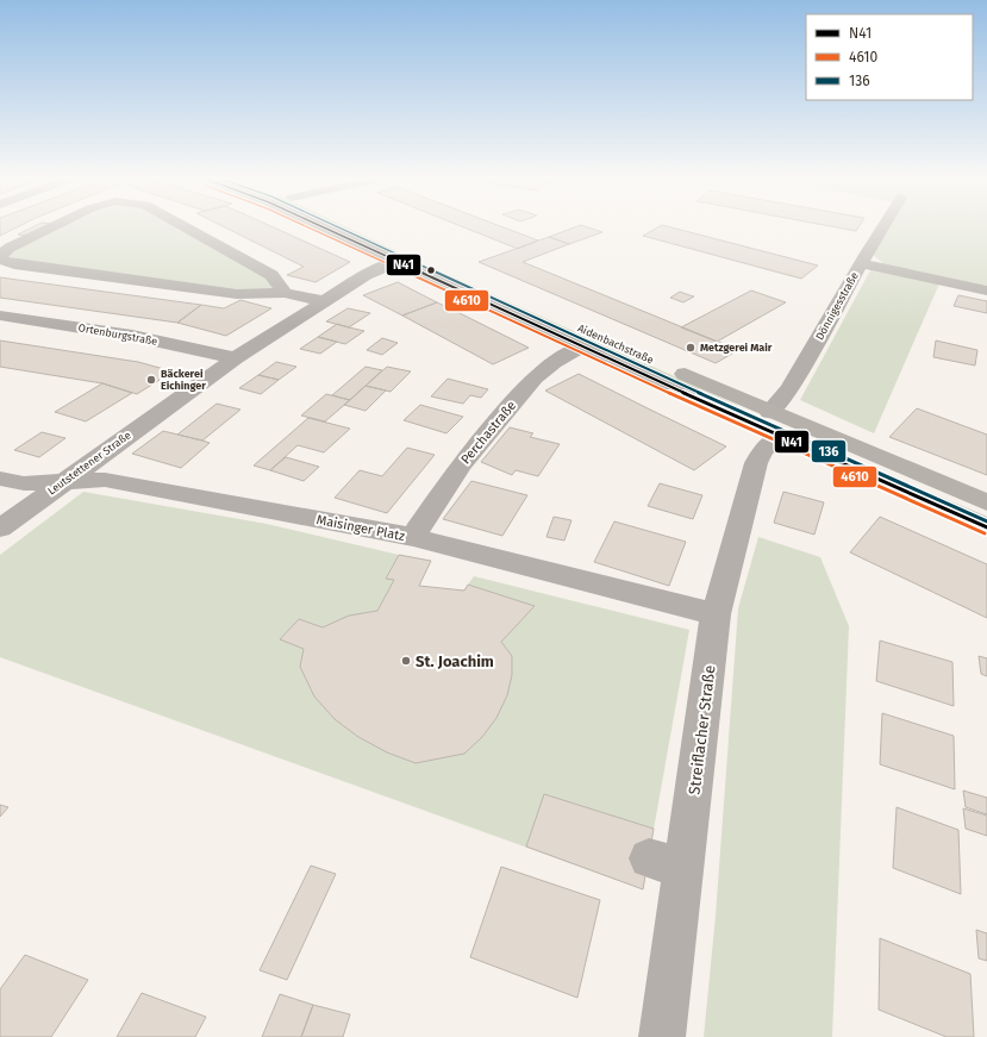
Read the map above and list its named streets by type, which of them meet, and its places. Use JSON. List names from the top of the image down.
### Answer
{
  "streets": {
    "main road": ["Aidenbachstraße"],
    "street": [
      "Dönnigesstraße",
      "Ortenburgstraße",
      "Perchastraße",
      "Leutstettener Straße",
      "Maisinger Platz",
      "Streiflacher Straße"
    ]
  },
  "crossings": [
    ["Dönnigesstraße", "Aidenbachstraße"],
    ["Dönnigesstraße", "Streiflacher Straße"],
    ["Ortenburgstraße", "Leutstettener Straße"],
    ["Aidenbachstraße", "Perchastraße"],
    ["Aidenbachstraße", "Leutstettener Straße"],
    ["Aidenbachstraße", "Streiflacher Straße"],
    ["Perchastraße", "Maisinger Platz"],
    ["Leutstettener Straße", "Maisinger Platz"],
    ["Maisinger Platz", "Streiflacher Straße"]
  ],
  "places": ["Metzgerei Mair", "Bäckerei Eichinger", "St. Joachim"],
  "lines": ["transit line N41", "transit line 4610", "transit line 136"],
  "legend": ["N41", "4610", "136"]
}
